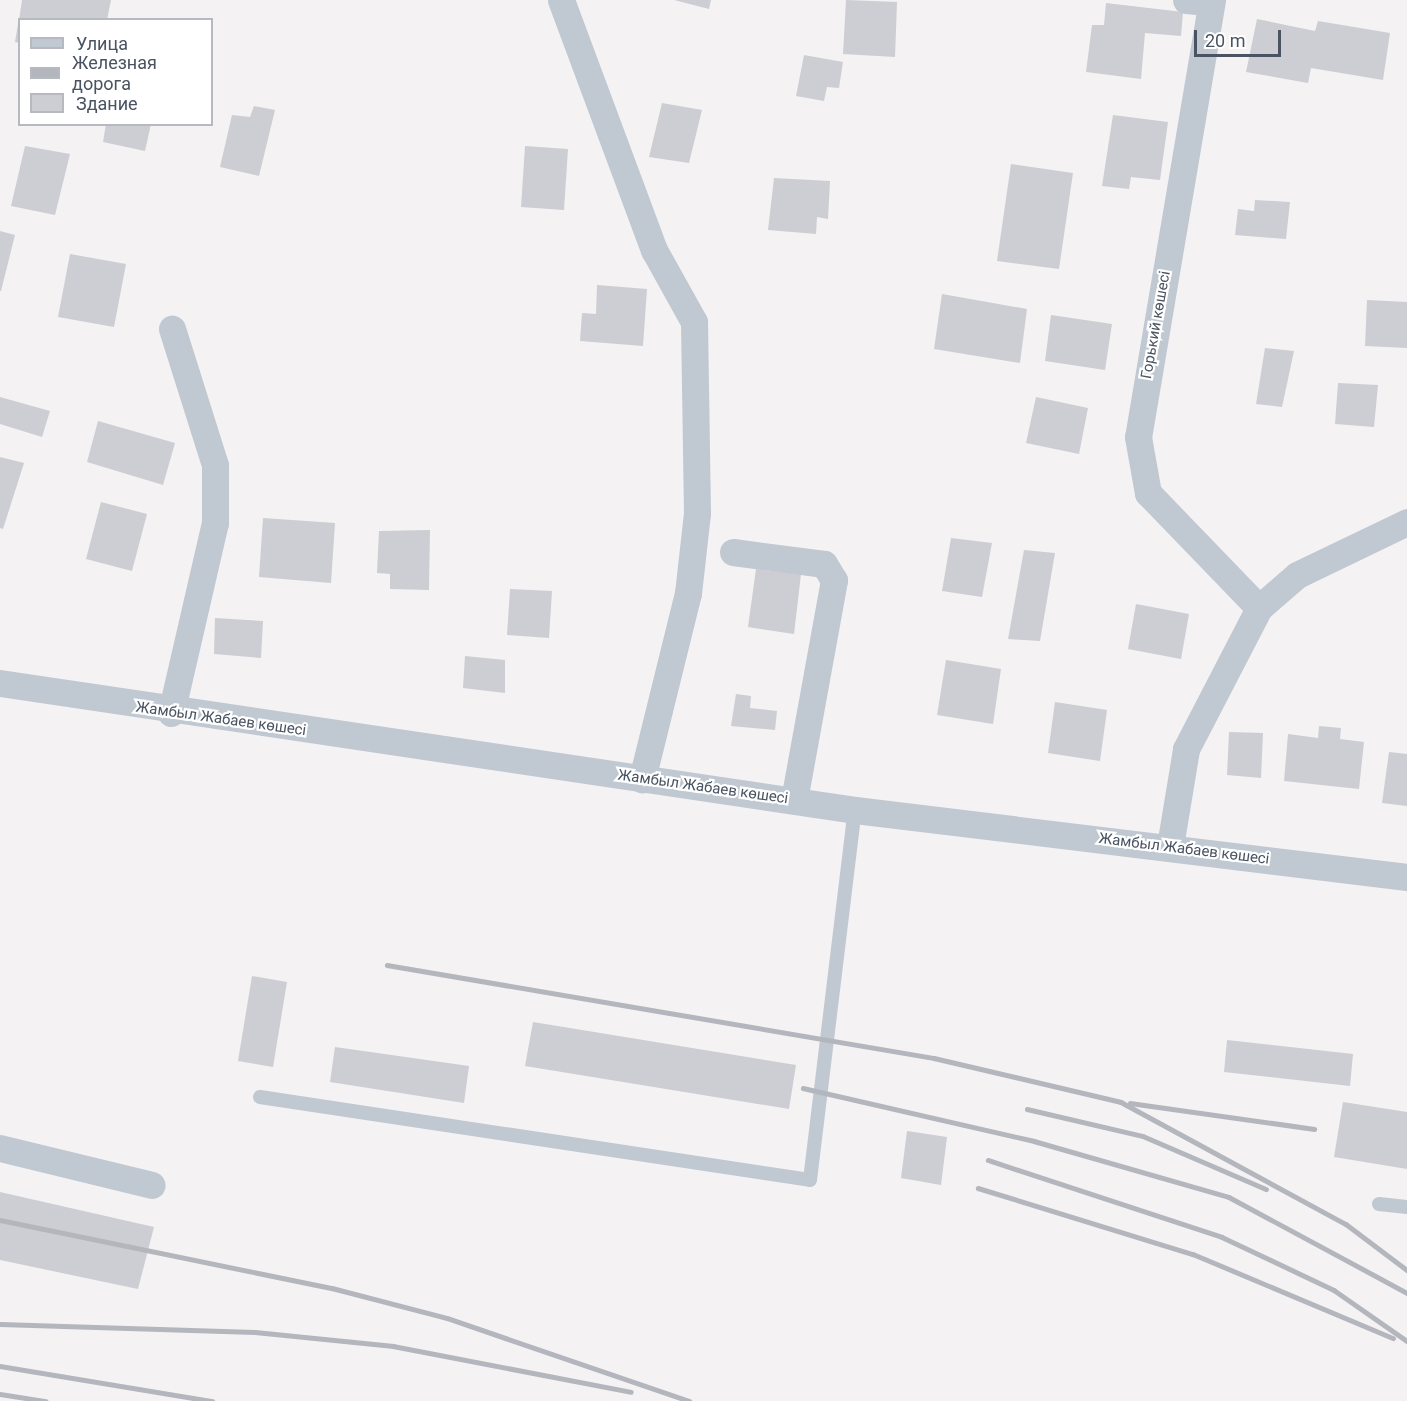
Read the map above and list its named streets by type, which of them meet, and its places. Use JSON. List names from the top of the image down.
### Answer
{
  "streets": {
    "street": ["Горький көшесі", "Жамбыл Жабаев көшесі"]
  },
  "legend": ["Улица", "Железная дорога", "Здание"],
  "scale_bar": "20 m"
}
